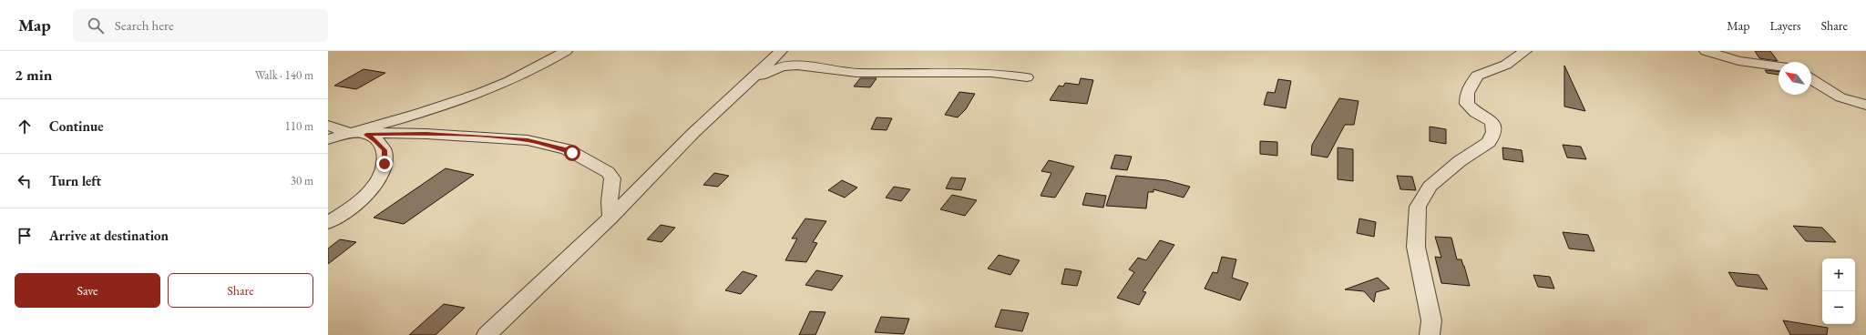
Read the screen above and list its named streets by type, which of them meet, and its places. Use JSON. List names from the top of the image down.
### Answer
{
  "north": "top left",
  "page": {
    "header": "Map",
    "search": "Search here",
    "nav": ["Map", "Layers", "Share"],
    "heading": ["2 min", "Walk · 140 m"],
    "list": [
      ["Continue", "110 m"],
      ["Turn left", "30 m"],
      "Arrive at destination"
    ],
    "map_buttons": ["+", "−"],
    "buttons": ["Save", "Share"]
  }
}
